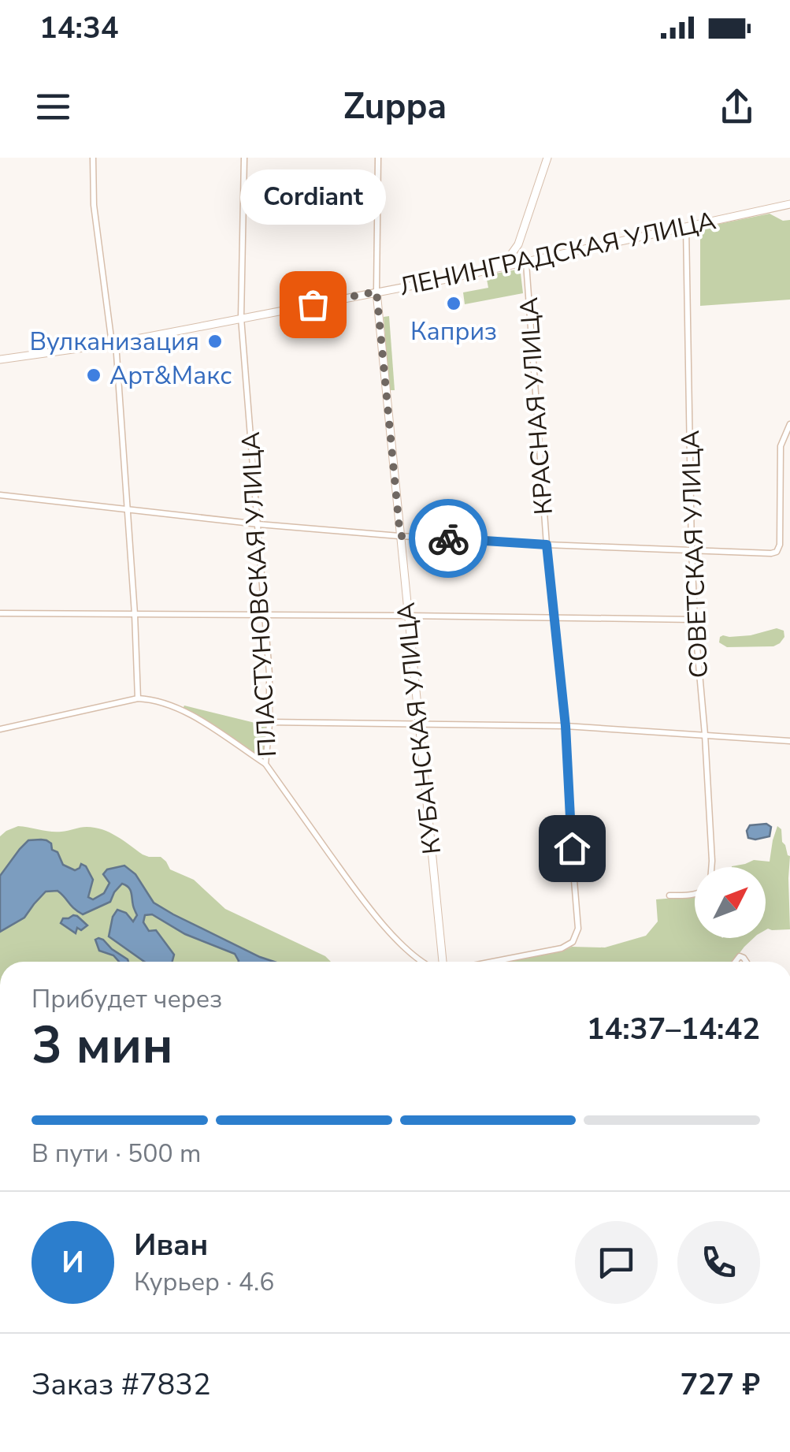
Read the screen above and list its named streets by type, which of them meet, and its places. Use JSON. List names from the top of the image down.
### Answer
{
  "streets": {
    "street": [
      "ЛЕНИНГРАДСКАЯ УЛИЦА",
      "КРАСНАЯ УЛИЦА",
      "СОВЕТСКАЯ УЛИЦА",
      "ПЛАСТУНОВСКАЯ УЛИЦА",
      "КУБАНСКАЯ УЛИЦА"
    ]
  },
  "crossings": [
    ["ЛЕНИНГРАДСКАЯ УЛИЦА", "КРАСНАЯ УЛИЦА"],
    ["ЛЕНИНГРАДСКАЯ УЛИЦА", "СОВЕТСКАЯ УЛИЦА"],
    ["ЛЕНИНГРАДСКАЯ УЛИЦА", "ПЛАСТУНОВСКАЯ УЛИЦА"],
    ["ЛЕНИНГРАДСКАЯ УЛИЦА", "КУБАНСКАЯ УЛИЦА"]
  ],
  "places": [
    "Каприз",
    "Cordiant",
    "Вулканизация",
    "Арт&Макс"
  ],
  "north": "top right",
  "page": {
    "status": "14:34",
    "header": "Zuppa",
    "bubble": "Cordiant",
    "heading": ["3 мин", "Прибудет через", "14:37–14:42"],
    "panel": [
      "Иван",
      "Курьер · 4.6",
      "Заказ #7832",
      "727 ₽"
    ],
    "bar": "В пути · 500 m",
    "round": "И"
  }
}
